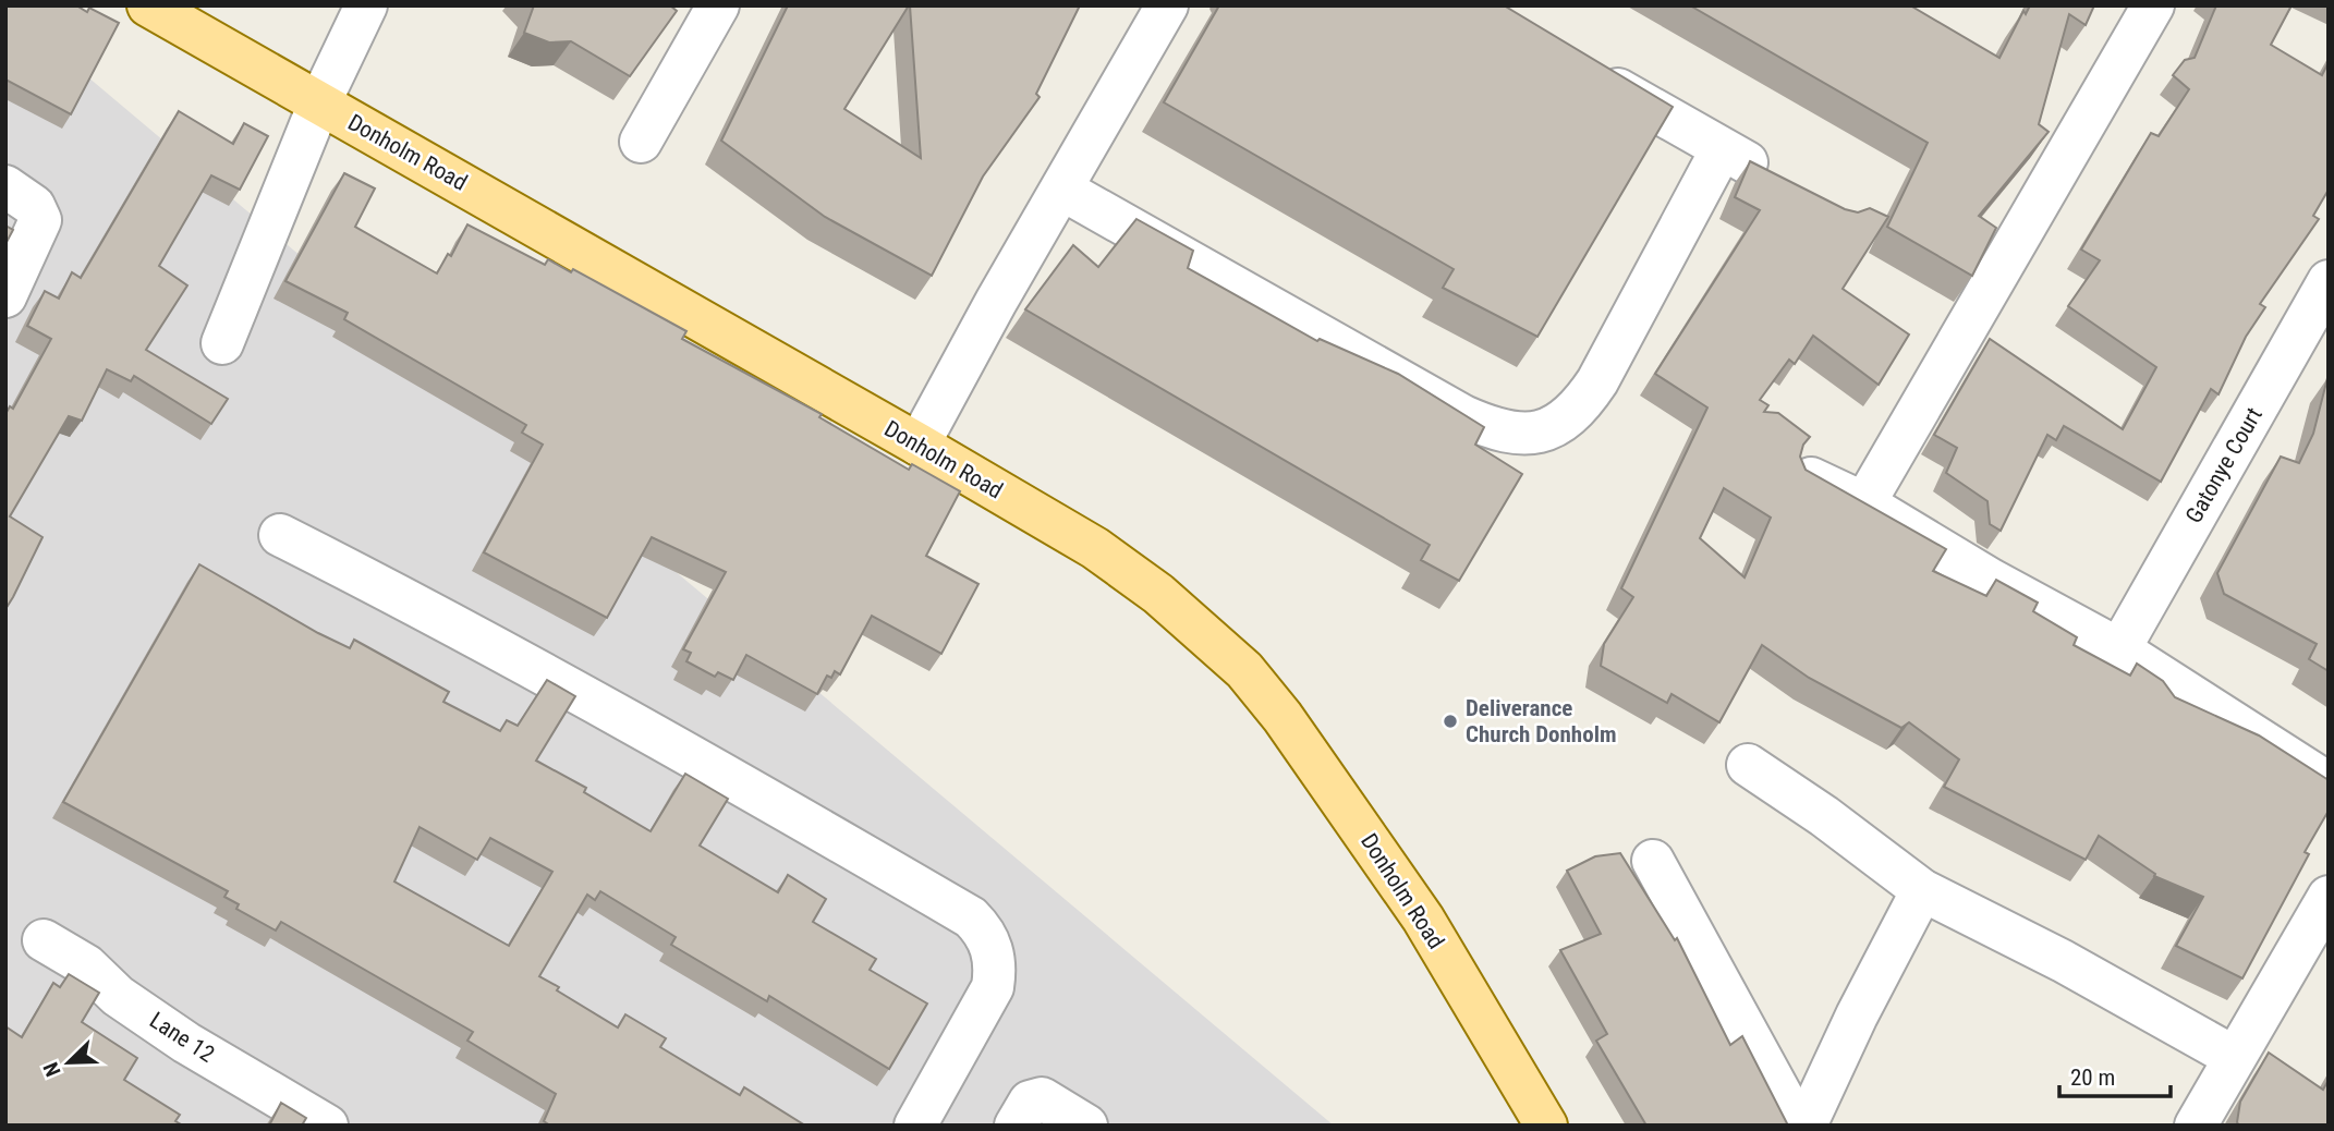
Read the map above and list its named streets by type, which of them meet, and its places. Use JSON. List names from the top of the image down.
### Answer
{
  "streets": {
    "main road": ["Donholm Road"],
    "street": ["Gatonye Court", "Lane 12"]
  },
  "places": ["Deliverance Church Donholm"],
  "scale_bar": "20 m",
  "north": "bottom left"
}
